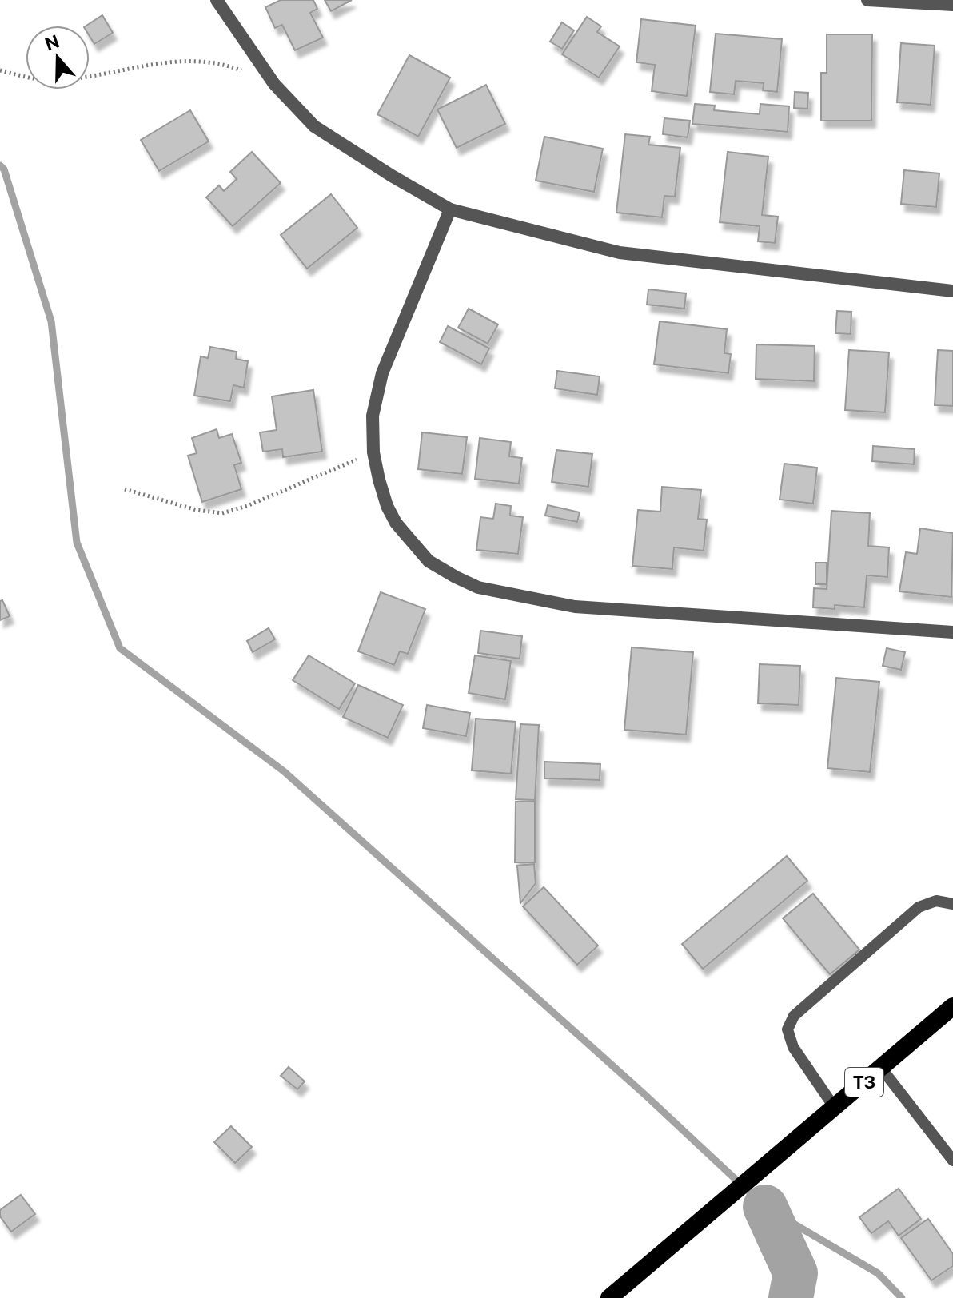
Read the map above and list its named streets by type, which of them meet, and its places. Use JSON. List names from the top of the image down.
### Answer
{
  "streets": {
    "highway": ["T3"]
  },
  "north": "top"
}
